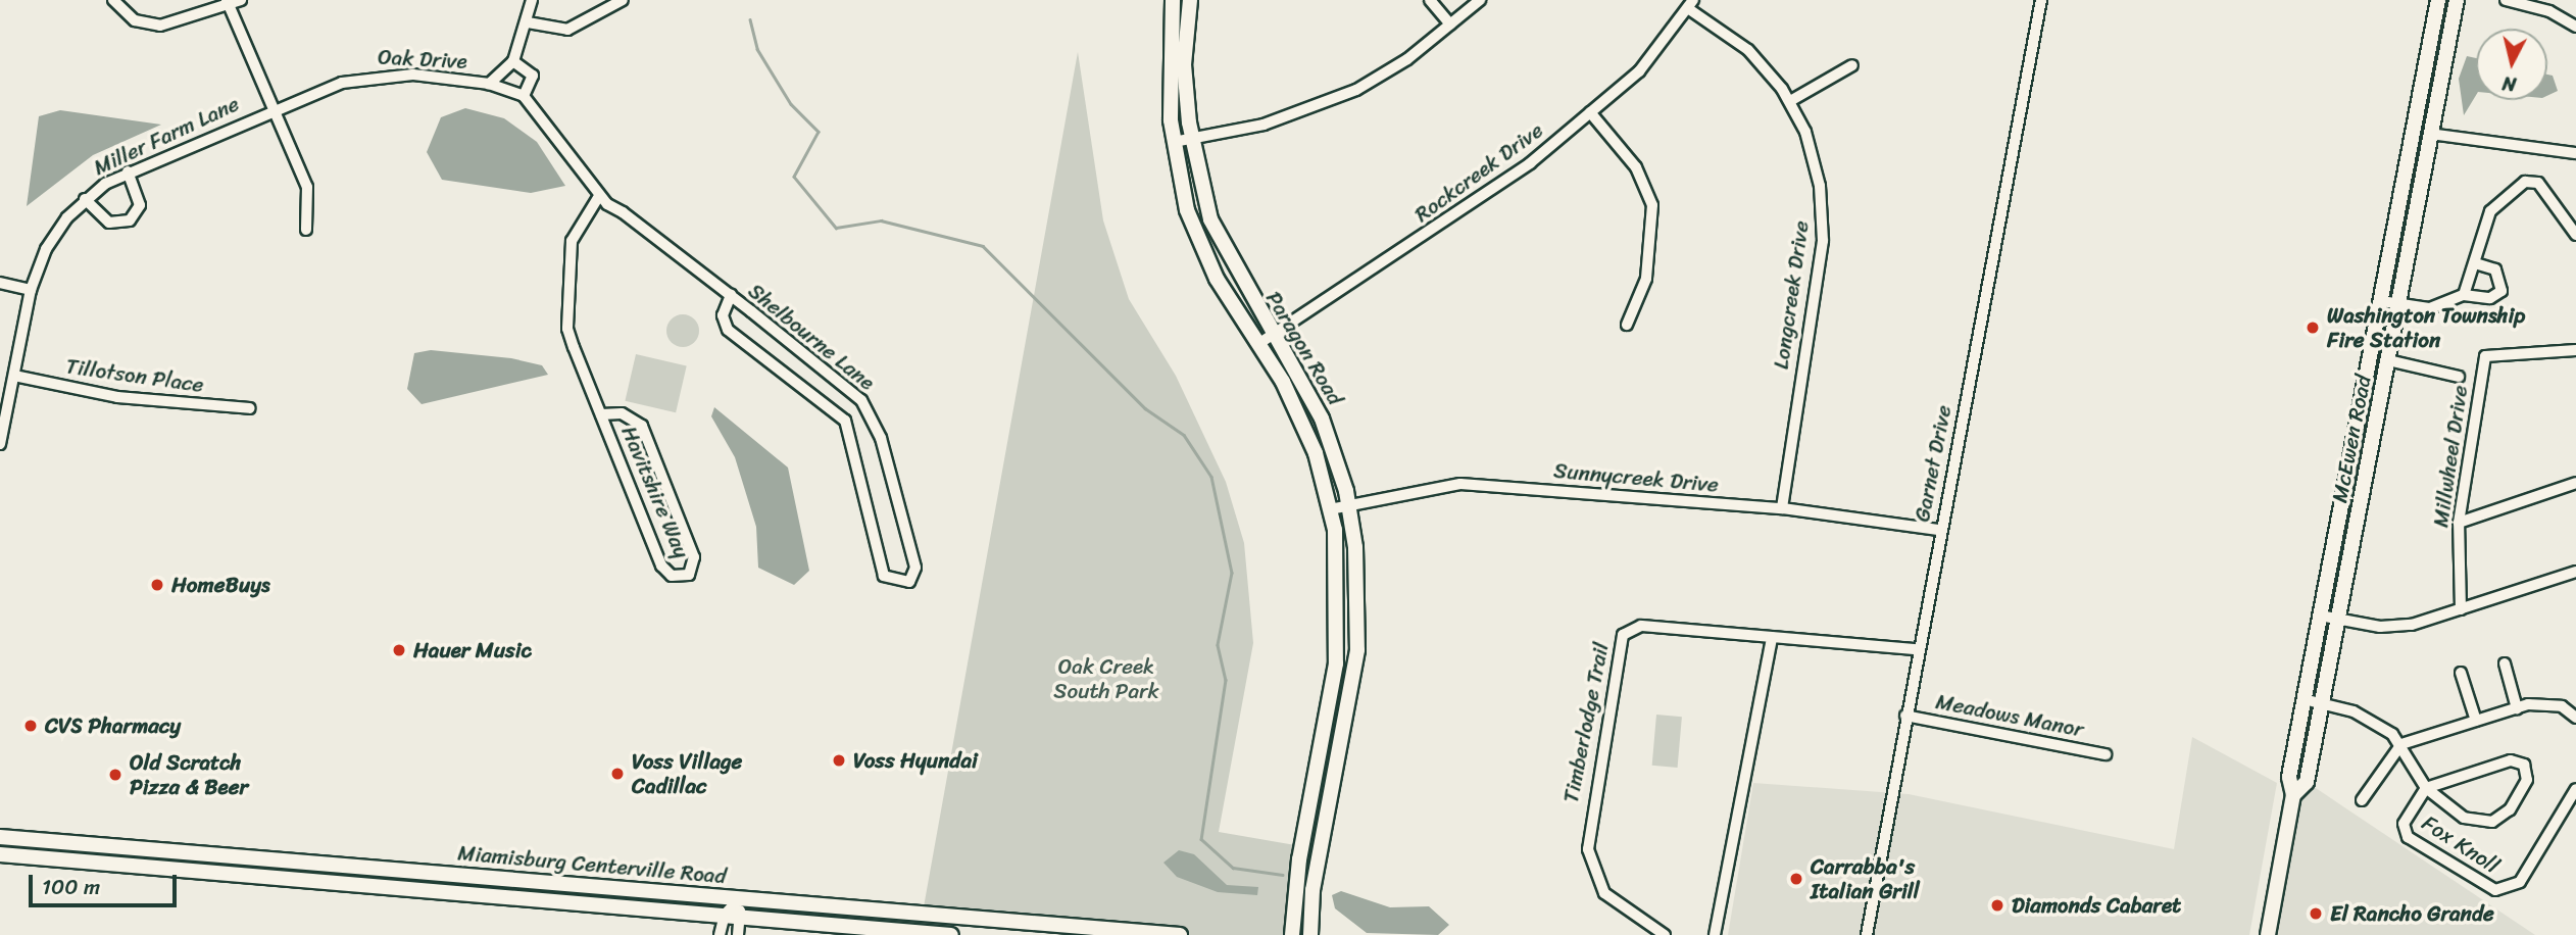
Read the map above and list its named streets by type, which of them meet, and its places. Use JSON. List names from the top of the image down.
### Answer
{
  "streets": {
    "street": [
      "Oak Drive",
      "Miller Farm Lane",
      "Rockcreek Drive",
      "Longcreek Drive",
      "Shelbourne Lane",
      "Paragon Road",
      "Tillotson Place",
      "McEwen Road",
      "Millwheel Drive",
      "Garnet Drive",
      "Sunnycreek Drive",
      "Havitshire Way",
      "Meadows Manor",
      "Timberlodge Trail",
      "Fox Knoll",
      "Miamisburg Centerville Road"
    ]
  },
  "crossings": [
    ["Oak Drive", "Miller Farm Lane"],
    ["Oak Drive", "Shelbourne Lane"],
    ["Miller Farm Lane", "Tillotson Place"],
    ["Rockcreek Drive", "Longcreek Drive"],
    ["Rockcreek Drive", "Paragon Road"],
    ["Longcreek Drive", "Sunnycreek Drive"],
    ["Shelbourne Lane", "Havitshire Way"],
    ["Paragon Road", "Sunnycreek Drive"],
    ["Garnet Drive", "Sunnycreek Drive"],
    ["Garnet Drive", "Meadows Manor"],
    ["Garnet Drive", "Timberlodge Trail"]
  ],
  "parks": ["Oak Creek South Park"],
  "places": [
    "Washington Township Fire Station",
    "HomeBuys",
    "Hauer Music",
    "CVS Pharmacy",
    "Voss Hyundai",
    "Voss Village Cadillac",
    "Old Scratch Pizza & Beer",
    "Carrabba's Italian Grill",
    "Diamonds Cabaret",
    "El Rancho Grande"
  ],
  "scale_bar": "100 m",
  "north": "bottom"
}
